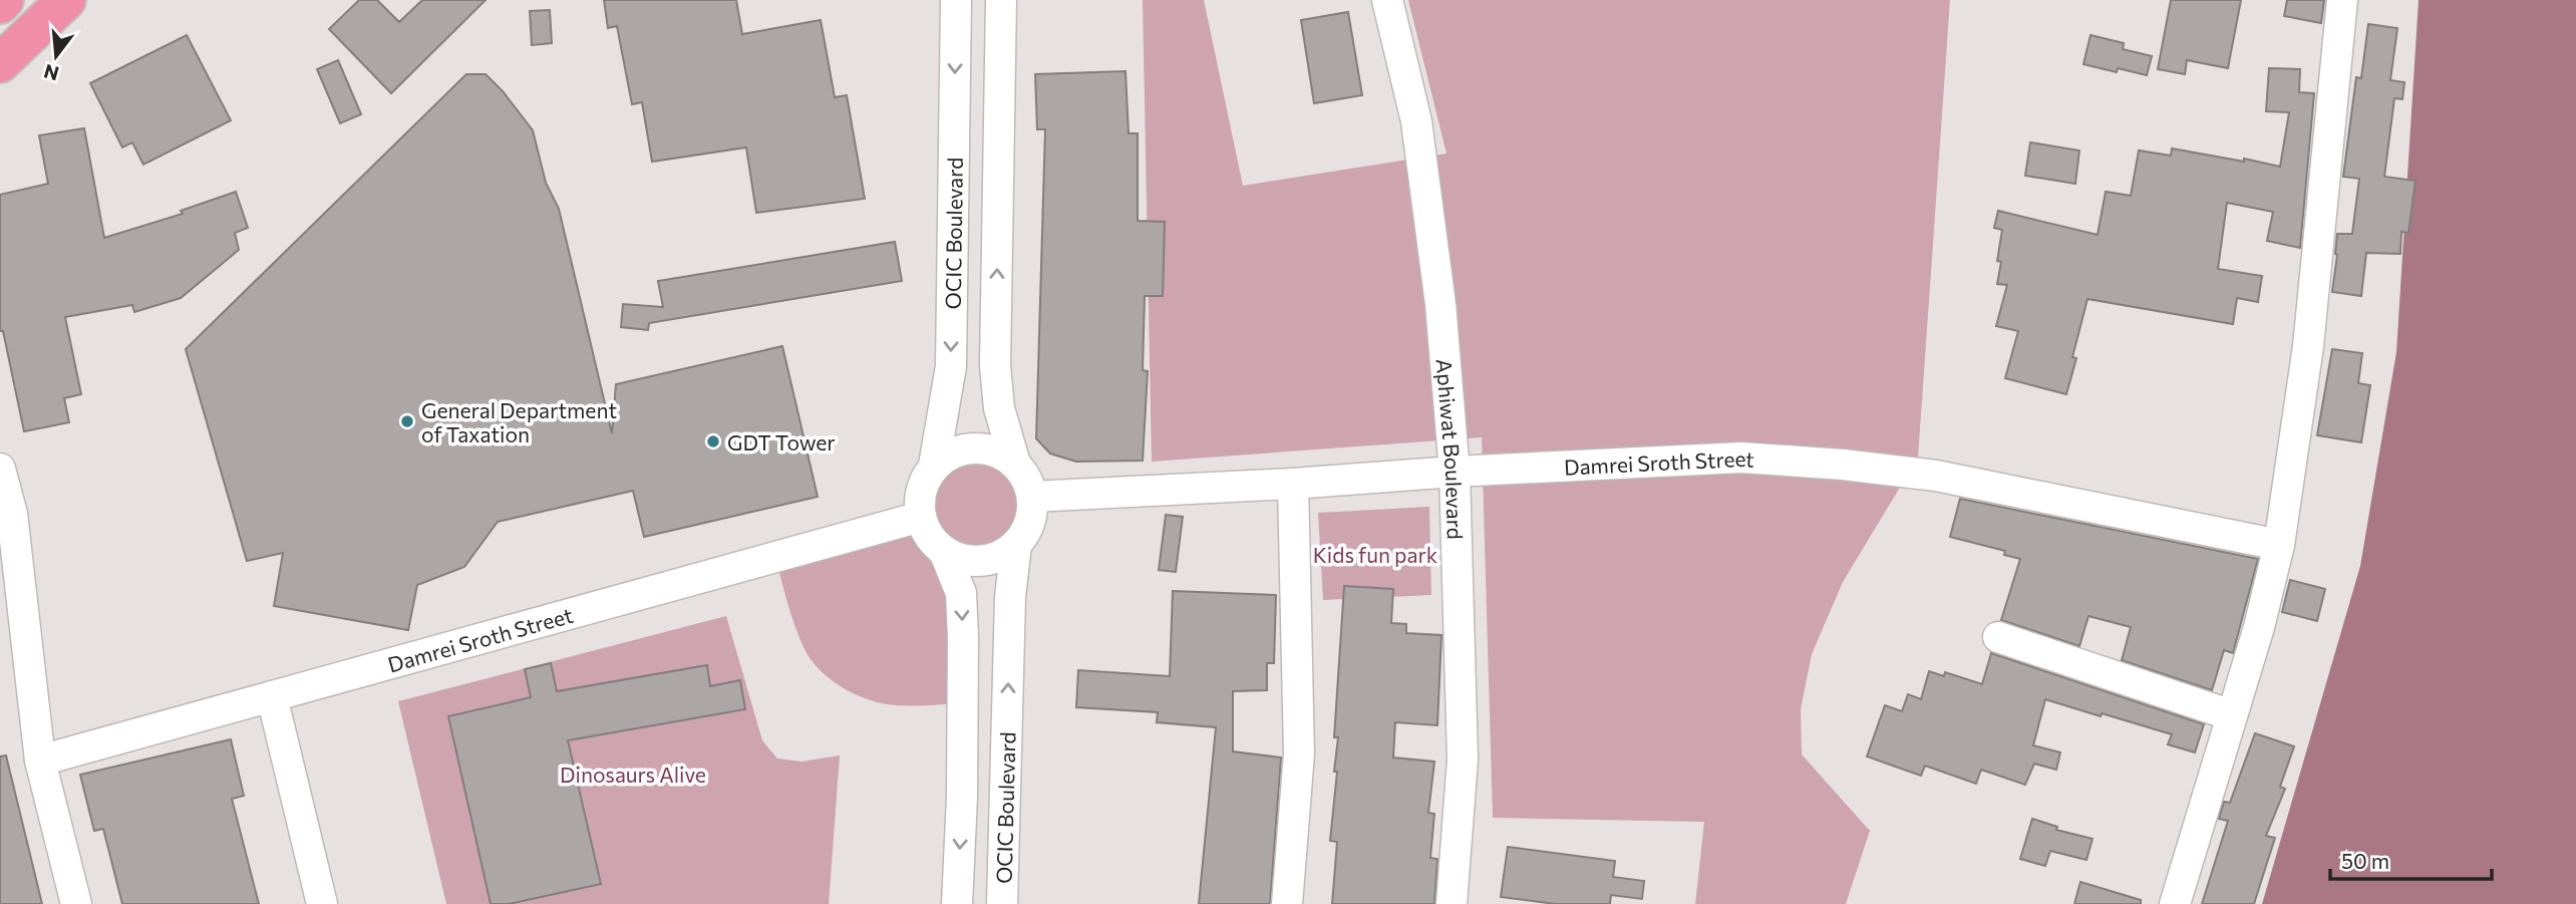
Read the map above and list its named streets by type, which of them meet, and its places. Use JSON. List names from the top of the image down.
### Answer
{
  "streets": {
    "street": ["OCIC Boulevard", "Aphiwat Boulevard", "Damrei Sroth Street"]
  },
  "crossings": [
    ["OCIC Boulevard", "Damrei Sroth Street"],
    ["Aphiwat Boulevard", "Damrei Sroth Street"]
  ],
  "parks": ["Kids fun park", "Dinosaurs Alive"],
  "places": ["General Department of Taxation", "GDT Tower"],
  "scale_bar": "50 m",
  "north": "bottom"
}
